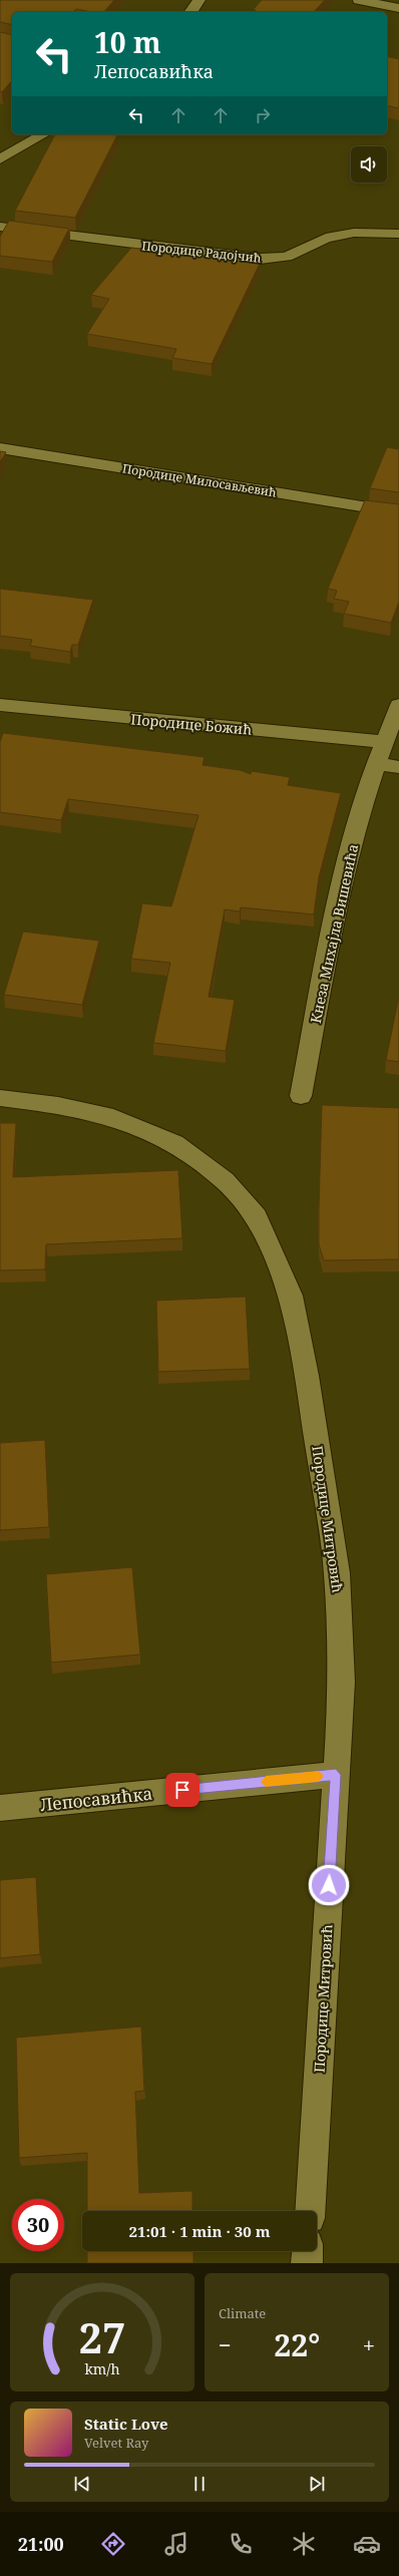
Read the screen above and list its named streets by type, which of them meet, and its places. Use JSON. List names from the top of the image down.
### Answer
{
  "streets": {
    "street": [
      "Породице Радојчић",
      "Породице Милосављевић",
      "Породице Божић",
      "Кнеза Михајла Вишевића",
      "Породице Митровић",
      "Лепосавићка"
    ]
  },
  "crossings": [
    ["Породице Божић", "Кнеза Михајла Вишевића"],
    ["Породице Митровић", "Лепосавићка"]
  ],
  "page": {
    "turn": ["10 m", "Лепосавићка"],
    "limit": "30",
    "trip": "21:01 · 1 min · 30 m",
    "tile": "Climate",
    "heat": ["−", "22°", "+"],
    "song": ["Static Love", "Velvet Ray"],
    "tabs": "21:00",
    "gauge": ["27", "km/h"]
  }
}
